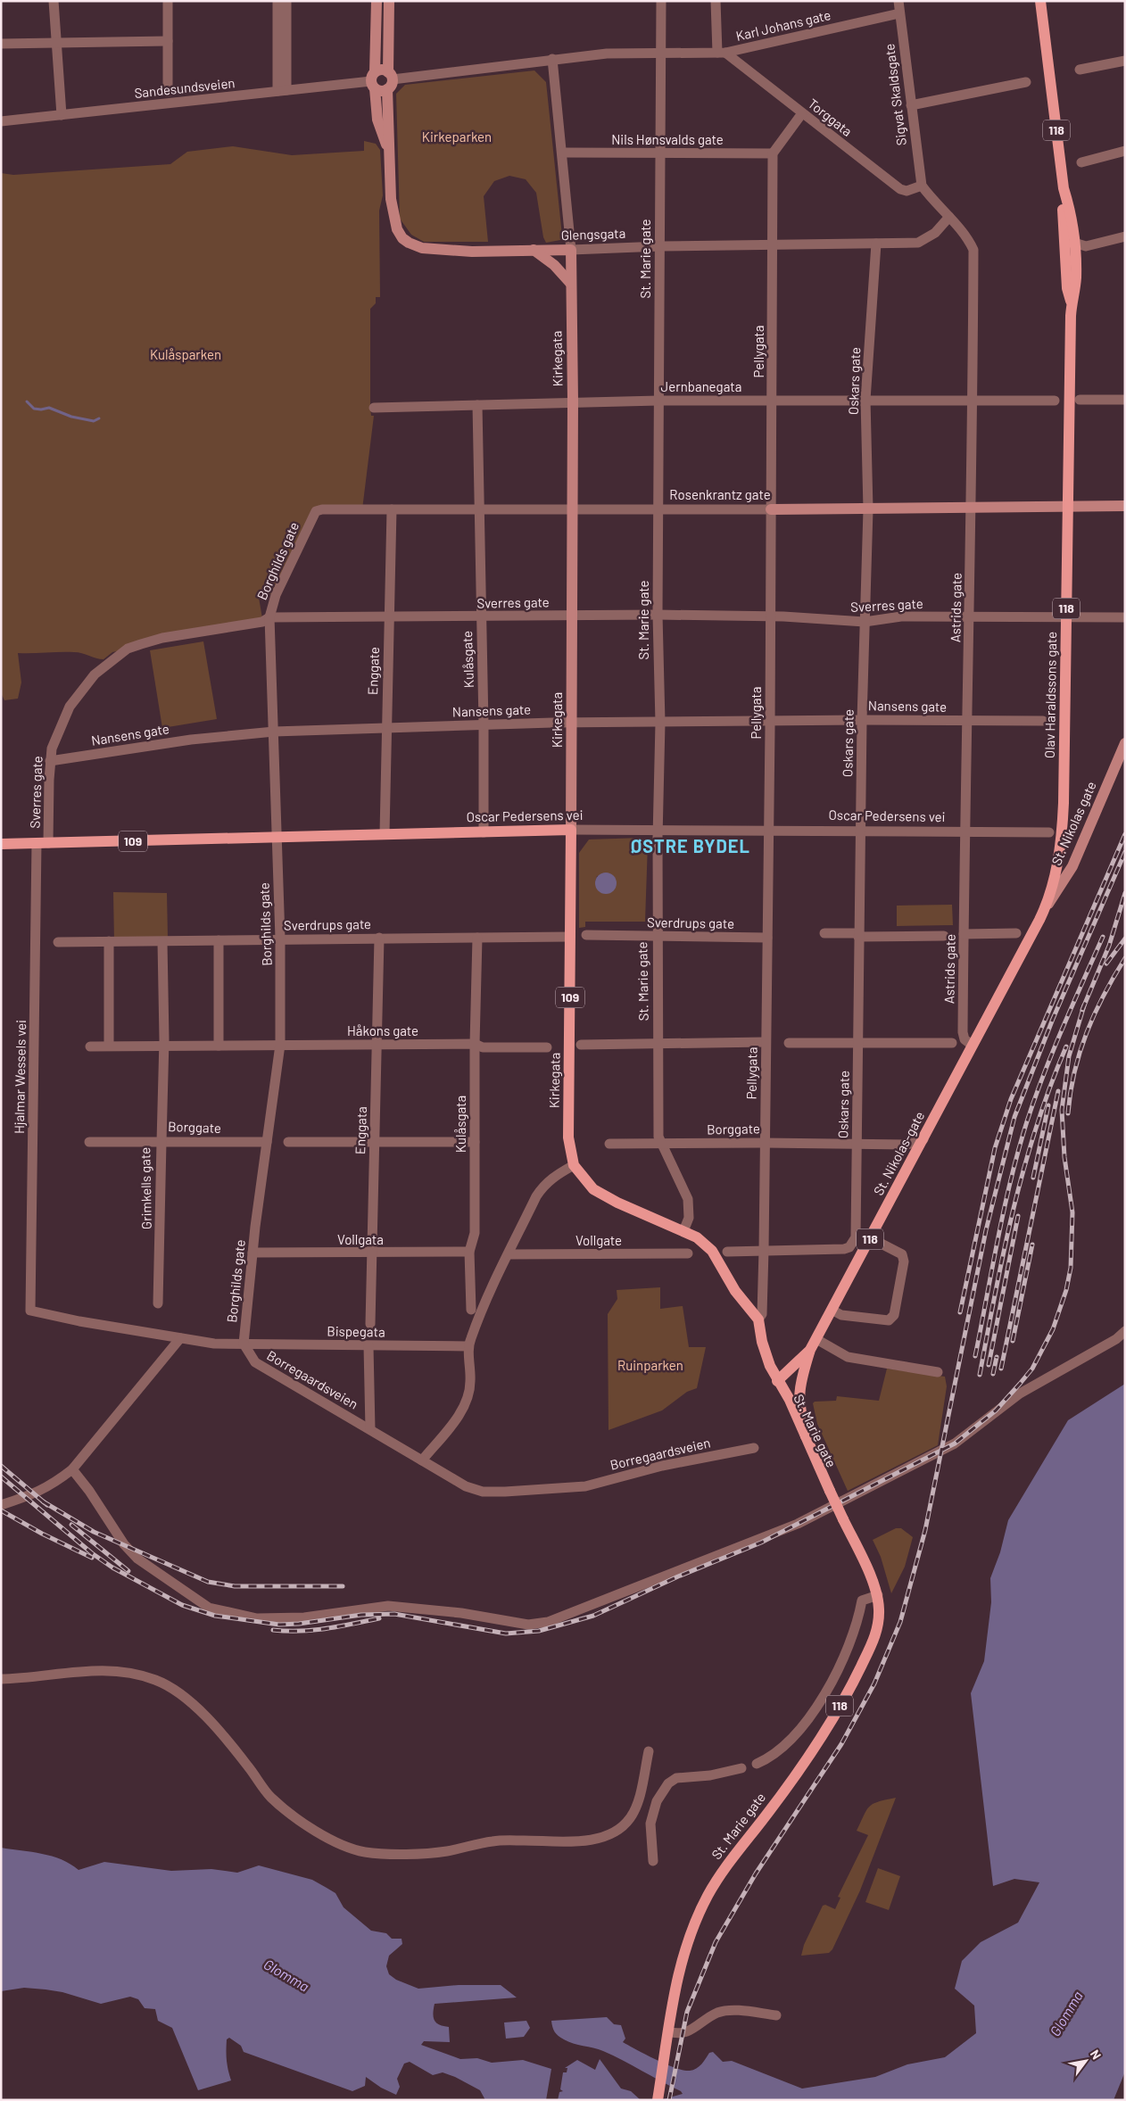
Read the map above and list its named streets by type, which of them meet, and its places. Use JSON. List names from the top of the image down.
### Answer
{
  "streets": {
    "main road": [
      "118",
      "St. Marie gate",
      "Kirkegata",
      "Olav Haraldssons gate",
      "Oscar Pedersens vei",
      "109",
      "St. Nikolas-gate"
    ],
    "street": [
      "Karl Johans gate",
      "Sandesundsveien",
      "Sigvat Skaldsgate",
      "Torggata",
      "Nils Hønsvalds gate",
      "Glengsgata",
      "Pellygata",
      "Oskars gate",
      "Jernbanegata",
      "Rosenkrantz gate",
      "Borghilds gate",
      "Sverres gate",
      "Astrids gate",
      "Kulåsgate",
      "Enggate",
      "Nansens gate",
      "St. Nikolas gate",
      "Sverdrups gate",
      "Håkons gate",
      "Hjalmar Wessels vei",
      "Kulåsgata",
      "Borggate",
      "Enggata",
      "Grimkells gate",
      "Vollgata",
      "Vollgate",
      "Bispegata",
      "Borregaardsveien"
    ]
  },
  "crossings": [
    ["Karl Johans gate", "Sigvat Skaldsgate"],
    ["Karl Johans gate", "Torggata"],
    ["Karl Johans gate", "Glengsgata"],
    ["Karl Johans gate", "St. Marie gate"],
    ["Karl Johans gate", "Kirkegata"],
    ["Sandesundsveien", "Glengsgata"],
    ["Sigvat Skaldsgate", "Torggata"],
    ["Sigvat Skaldsgate", "Astrids gate"],
    ["Torggata", "Astrids gate"],
    ["Nils Hønsvalds gate", "St. Marie gate"],
    ["Nils Hønsvalds gate", "Pellygata"],
    ["Nils Hønsvalds gate", "Kirkegata"],
    ["Glengsgata", "St. Marie gate"],
    ["Glengsgata", "Pellygata"],
    ["Glengsgata", "Kirkegata"],
    ["Glengsgata", "Oskars gate"],
    ["Glengsgata", "Astrids gate"],
    ["St. Marie gate", "Pellygata"],
    ["St. Marie gate", "Kirkegata"],
    ["St. Marie gate", "Jernbanegata"],
    ["St. Marie gate", "Rosenkrantz gate"],
    ["St. Marie gate", "Sverres gate"],
    ["St. Marie gate", "Nansens gate"],
    ["St. Marie gate", "Oscar Pedersens vei"],
    ["St. Marie gate", "Sverdrups gate"],
    ["St. Marie gate", "Borggate"],
    ["St. Marie gate", "St. Nikolas-gate"],
    ["Pellygata", "Oskars gate"],
    ["Pellygata", "Jernbanegata"],
    ["Pellygata", "Rosenkrantz gate"],
    ["Pellygata", "Sverres gate"],
    ["Pellygata", "Nansens gate"],
    ["Pellygata", "Oscar Pedersens vei"],
    ["Pellygata", "Sverdrups gate"],
    ["Pellygata", "Borggate"],
    ["Kirkegata", "Jernbanegata"],
    ["Kirkegata", "Rosenkrantz gate"],
    ["Kirkegata", "Sverres gate"],
    ["Kirkegata", "Nansens gate"],
    ["Kirkegata", "Oscar Pedersens vei"],
    ["Kirkegata", "Sverdrups gate"],
    ["Oskars gate", "Jernbanegata"],
    ["Oskars gate", "Rosenkrantz gate"],
    ["Oskars gate", "Sverres gate"],
    ["Oskars gate", "Nansens gate"],
    ["Oskars gate", "Oscar Pedersens vei"],
    ["Oskars gate", "Borggate"],
    ["Jernbanegata", "Astrids gate"],
    ["Jernbanegata", "Kulåsgate"],
    ["Rosenkrantz gate", "Borghilds gate"],
    ["Rosenkrantz gate", "Astrids gate"],
    ["Rosenkrantz gate", "Kulåsgate"],
    ["Rosenkrantz gate", "Enggate"],
    ["Rosenkrantz gate", "Olav Haraldssons gate"],
    ["Borghilds gate", "Sverres gate"],
    ["Borghilds gate", "Nansens gate"],
    ["Borghilds gate", "Oscar Pedersens vei"],
    ["Borghilds gate", "Sverdrups gate"],
    ["Borghilds gate", "Håkons gate"],
    ["Borghilds gate", "Borggate"],
    ["Borghilds gate", "Vollgata"],
    ["Borghilds gate", "Bispegata"],
    ["Borghilds gate", "Borregaardsveien"],
    ["Sverres gate", "Astrids gate"],
    ["Sverres gate", "Kulåsgate"],
    ["Sverres gate", "Enggate"],
    ["Sverres gate", "Olav Haraldssons gate"],
    ["Sverres gate", "Nansens gate"],
    ["Sverres gate", "Oscar Pedersens vei"],
    ["Sverres gate", "Hjalmar Wessels vei"],
    ["Astrids gate", "Nansens gate"],
    ["Astrids gate", "Oscar Pedersens vei"],
    ["Astrids gate", "St. Nikolas-gate"],
    ["Kulåsgate", "Nansens gate"],
    ["Kulåsgate", "Oscar Pedersens vei"],
    ["Enggate", "Nansens gate"],
    ["Enggate", "Oscar Pedersens vei"],
    ["Olav Haraldssons gate", "St. Nikolas gate"],
    ["Olav Haraldssons gate", "St. Nikolas-gate"],
    ["Oscar Pedersens vei", "Hjalmar Wessels vei"],
    ["Sverdrups gate", "Kulåsgata"],
    ["Sverdrups gate", "Enggata"],
    ["Håkons gate", "Kulåsgata"],
    ["Håkons gate", "Borggate"],
    ["Håkons gate", "Enggata"],
    ["Kulåsgata", "Vollgata"],
    ["Borggate", "St. Nikolas-gate"],
    ["Borggate", "Grimkells gate"],
    ["Enggata", "Vollgata"],
    ["Bispegata", "Borregaardsveien"]
  ],
  "districts": ["ØSTRE BYDEL"],
  "water": ["Glomma"],
  "parks": ["Kirkeparken", "Kulåsparken", "Ruinparken"],
  "north": "top right"
}
